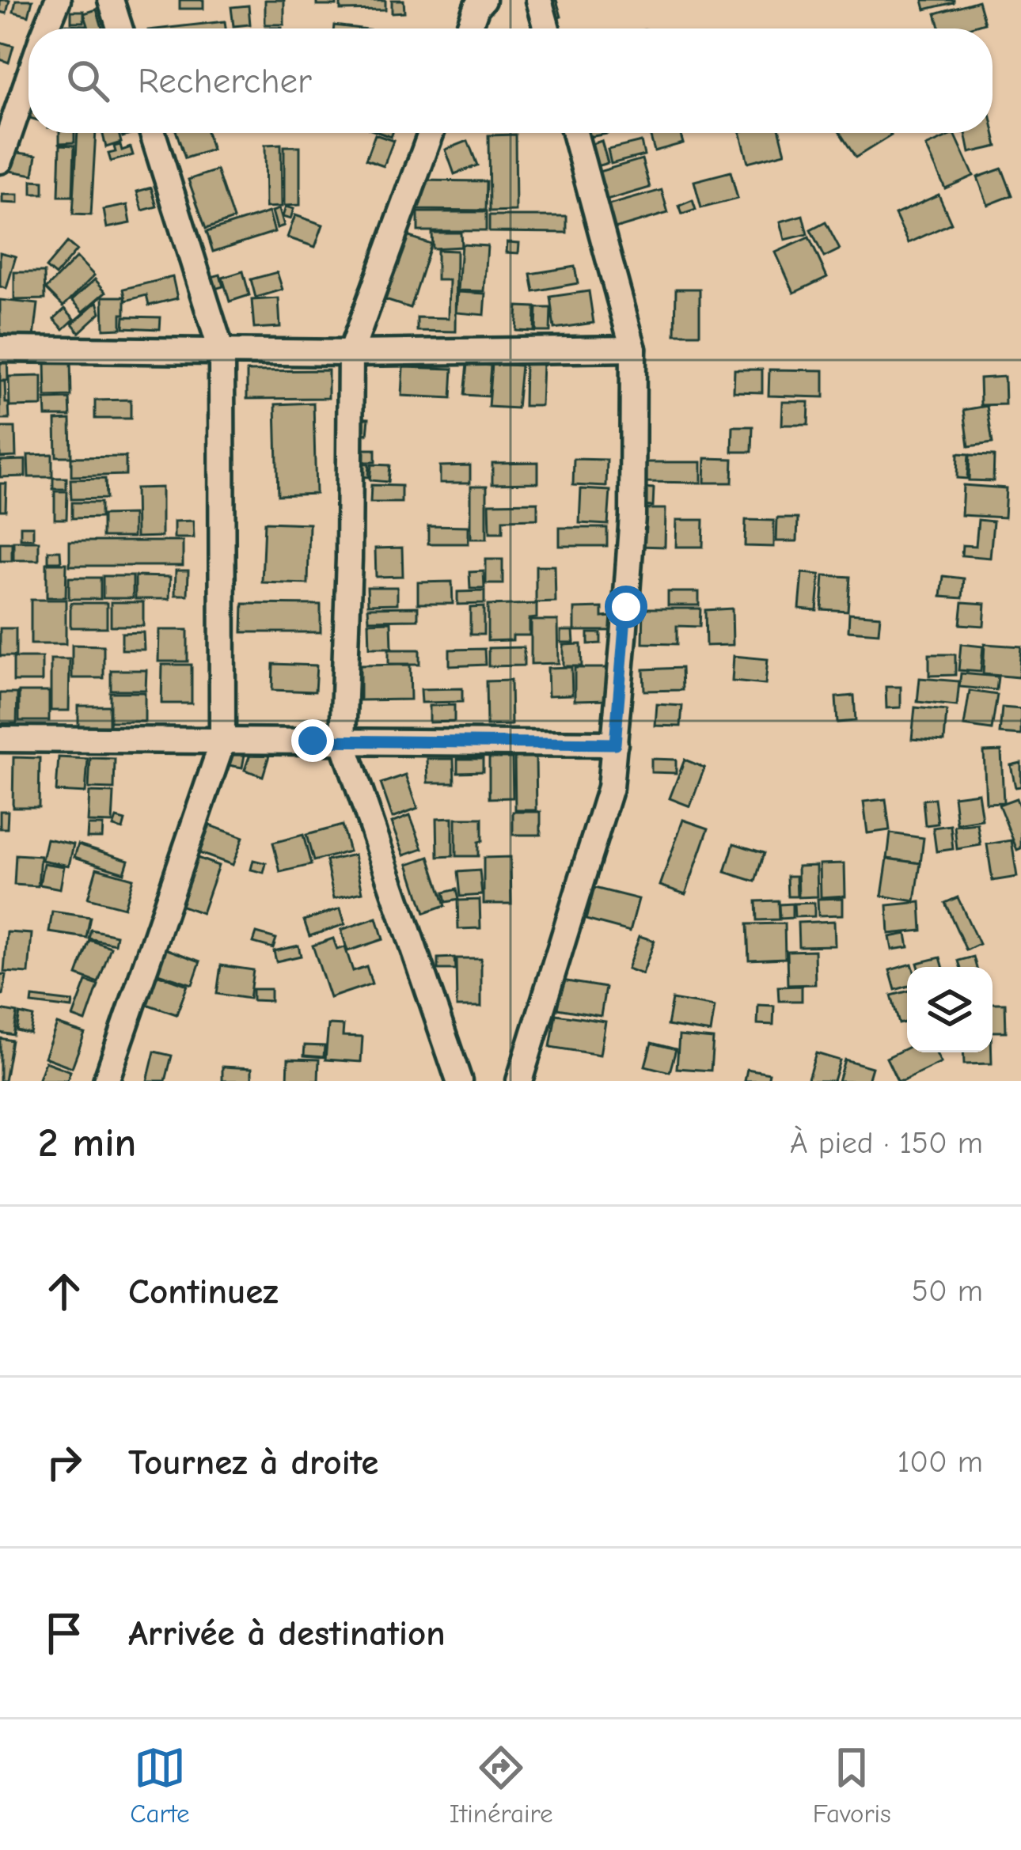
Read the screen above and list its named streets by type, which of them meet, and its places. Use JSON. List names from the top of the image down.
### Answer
{
  "page": {
    "search": "Rechercher",
    "heading": ["2 min", "À pied · 150 m"],
    "list": [
      ["Continuez", "50 m"],
      ["Tournez à droite", "100 m"],
      "Arrivée à destination"
    ],
    "nav": ["Carte", "Itinéraire", "Favoris"]
  }
}
